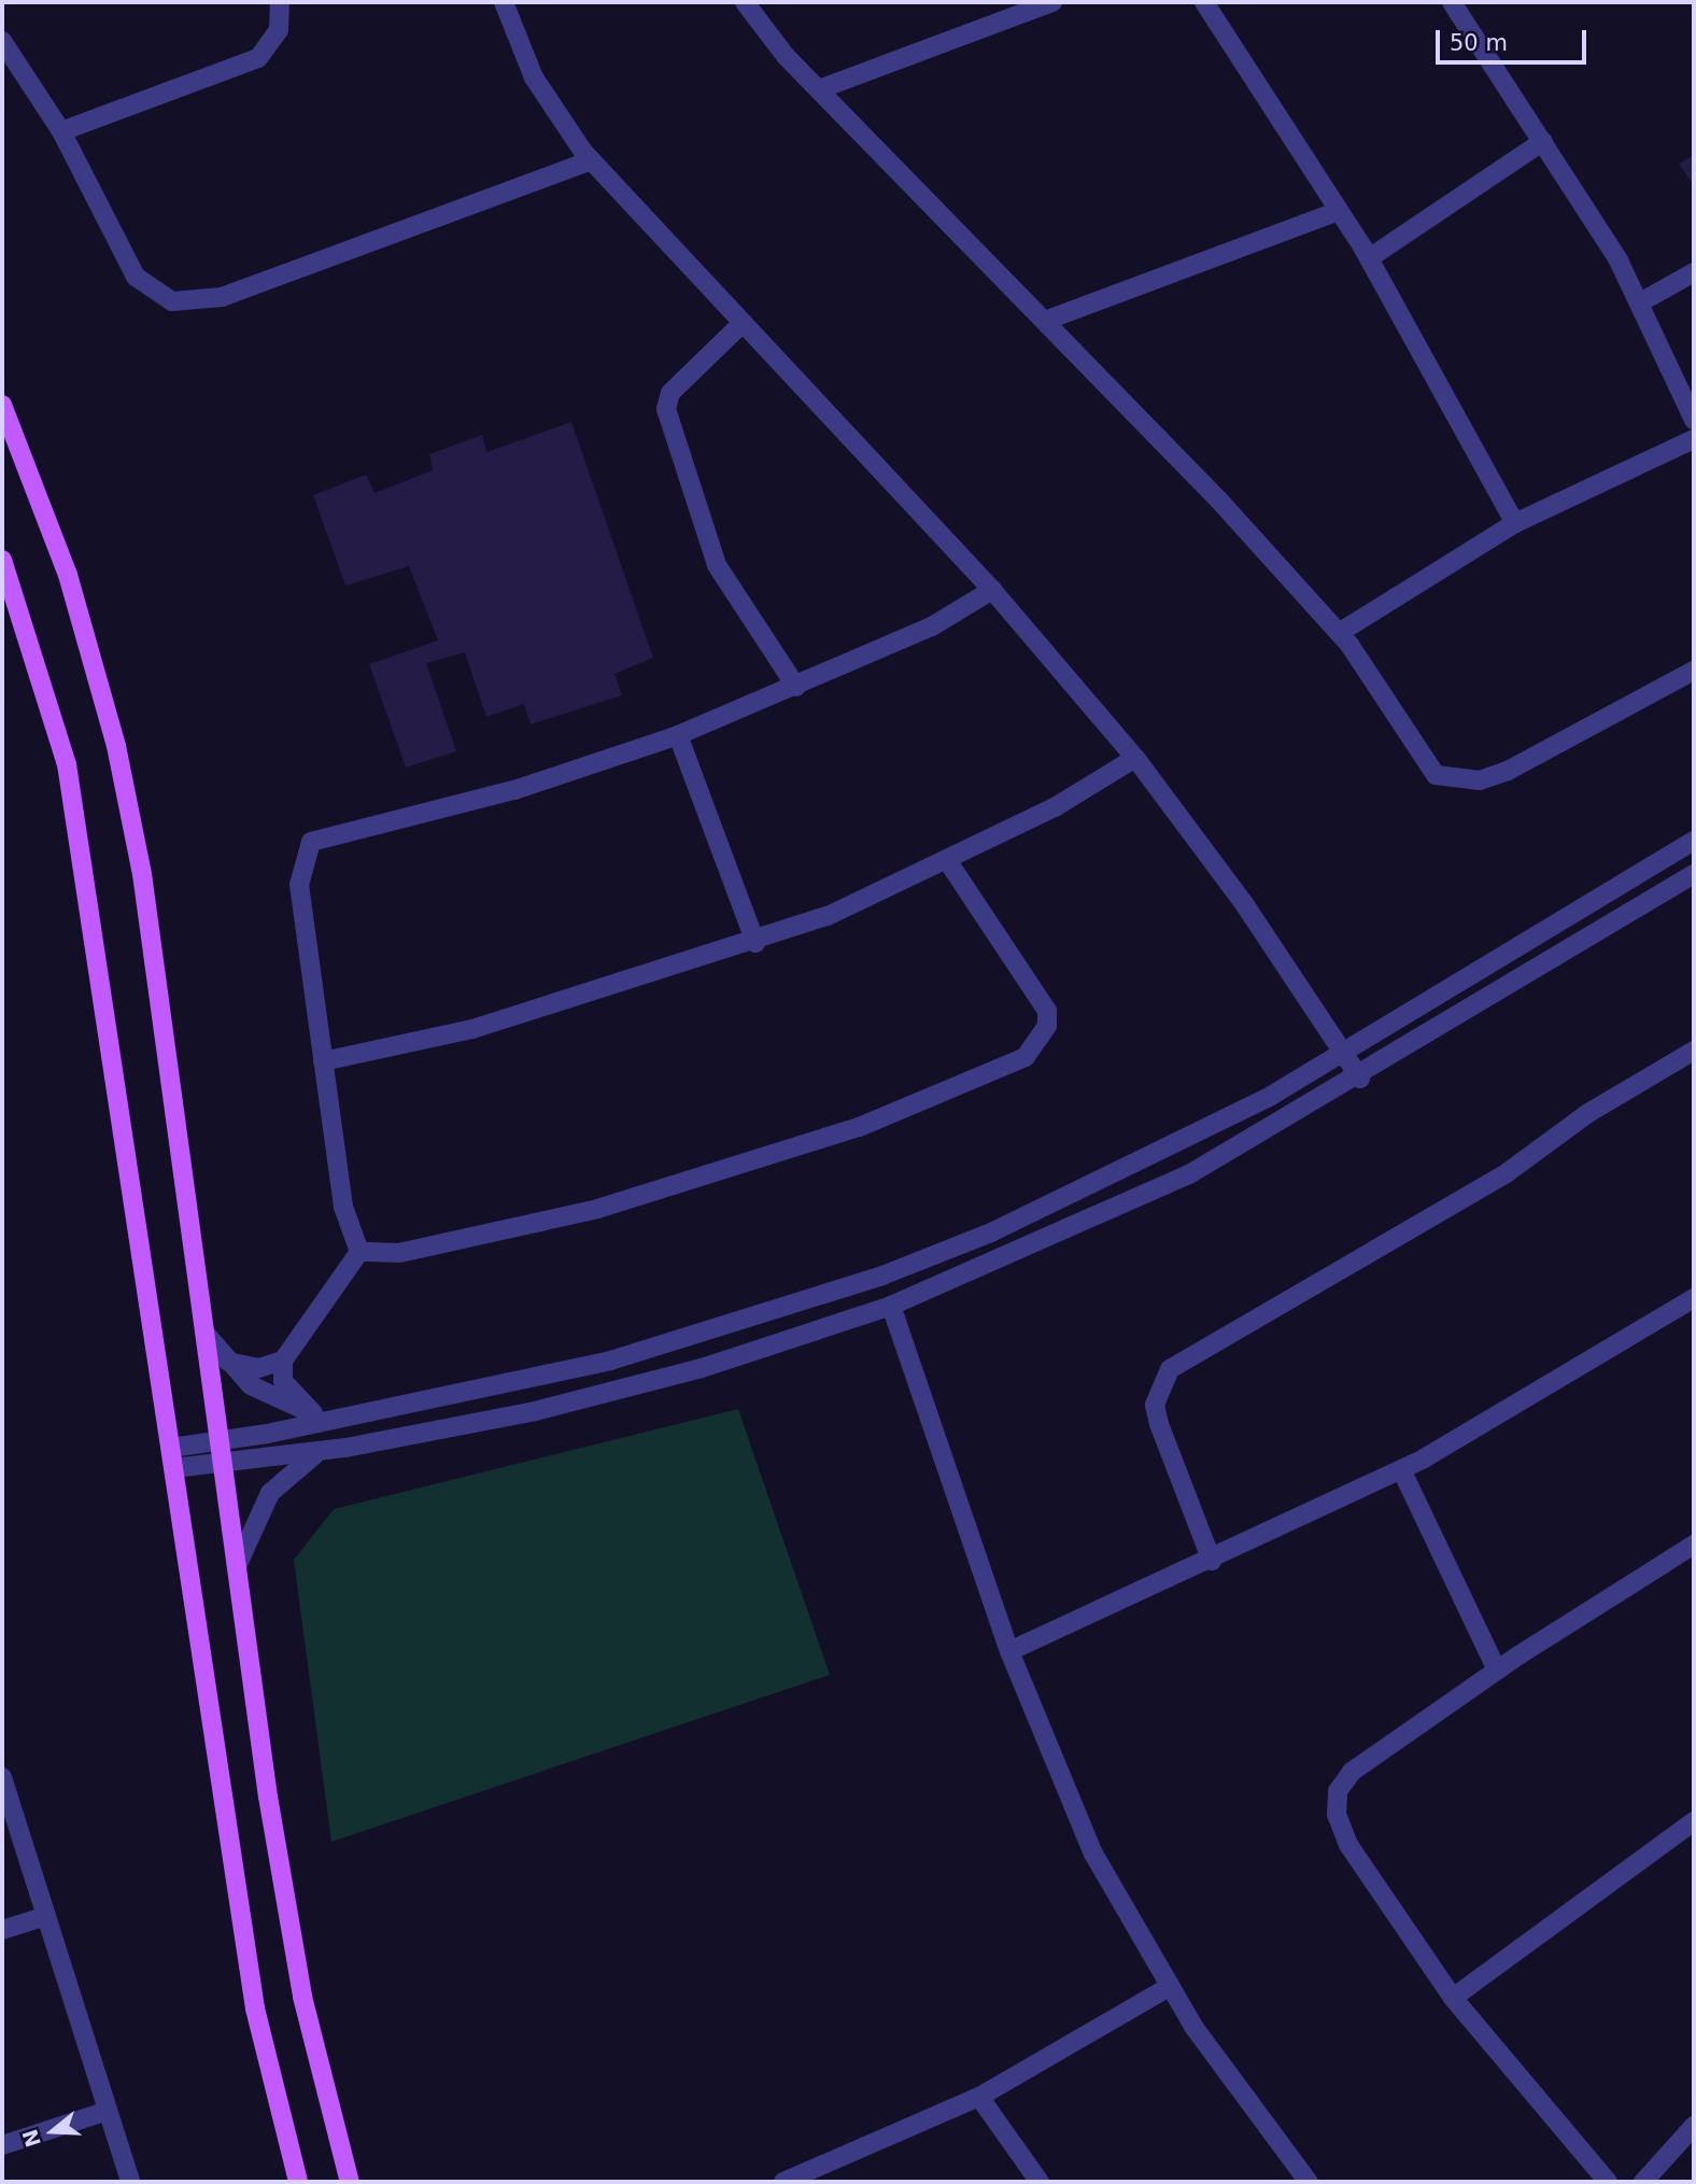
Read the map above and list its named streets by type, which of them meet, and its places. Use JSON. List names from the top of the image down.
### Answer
{
  "scale_bar": "50 m",
  "north": "left"
}
